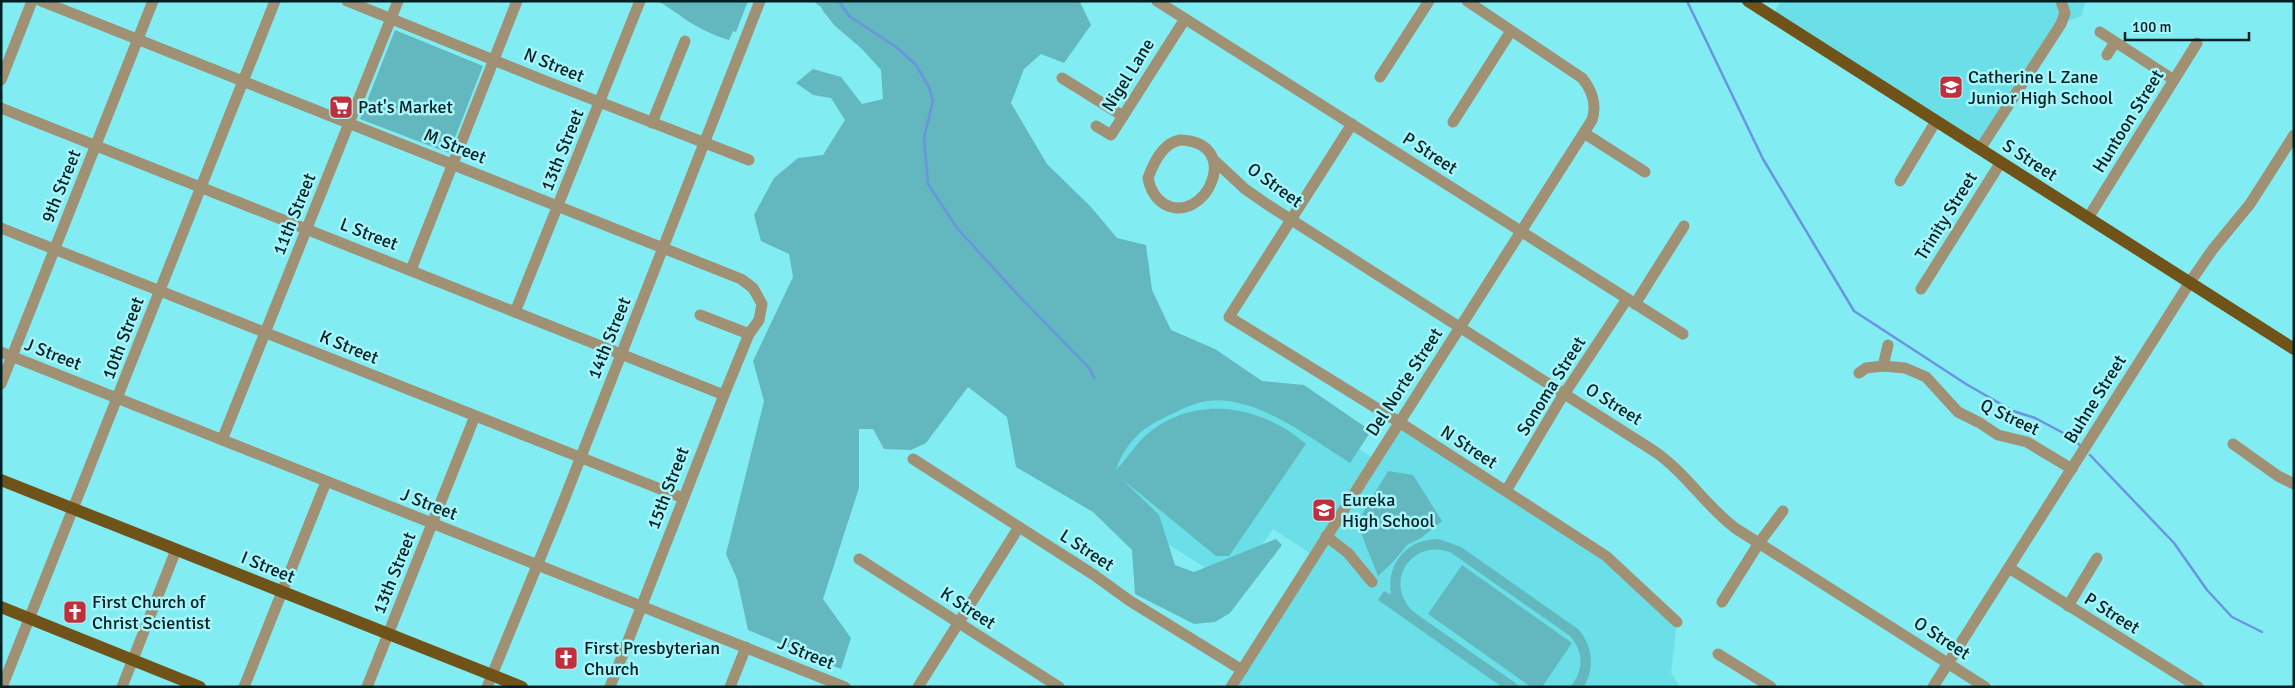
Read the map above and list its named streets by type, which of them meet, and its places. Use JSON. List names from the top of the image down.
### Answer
{
  "streets": {
    "main road": ["S Street", "I Street"],
    "street": [
      "N Street",
      "Nigel Lane",
      "Huntoon Street",
      "M Street",
      "13th Street",
      "P Street",
      "O Street",
      "9th Street",
      "11th Street",
      "Trinity Street",
      "L Street",
      "10th Street",
      "14th Street",
      "K Street",
      "J Street",
      "Del Norte Street",
      "Sonoma Street",
      "Buhne Street",
      "Q Street",
      "15th Street"
    ]
  },
  "crossings": [
    ["N Street", "13th Street"],
    ["N Street", "O Street"],
    ["N Street", "11th Street"],
    ["N Street", "14th Street"],
    ["N Street", "Del Norte Street"],
    ["N Street", "Sonoma Street"],
    ["Nigel Lane", "P Street"],
    ["Huntoon Street", "S Street"],
    ["M Street", "13th Street"],
    ["M Street", "9th Street"],
    ["M Street", "11th Street"],
    ["M Street", "10th Street"],
    ["M Street", "14th Street"],
    ["M Street", "15th Street"],
    ["13th Street", "L Street"],
    ["13th Street", "K Street"],
    ["13th Street", "J Street"],
    ["13th Street", "I Street"],
    ["P Street", "Del Norte Street"],
    ["P Street", "Sonoma Street"],
    ["P Street", "Buhne Street"],
    ["S Street", "Trinity Street"],
    ["S Street", "Buhne Street"],
    ["O Street", "Del Norte Street"],
    ["O Street", "Sonoma Street"],
    ["O Street", "Buhne Street"],
    ["9th Street", "L Street"],
    ["9th Street", "K Street"],
    ["9th Street", "J Street"],
    ["11th Street", "L Street"],
    ["11th Street", "K Street"],
    ["11th Street", "J Street"],
    ["L Street", "10th Street"],
    ["L Street", "14th Street"],
    ["L Street", "Del Norte Street"],
    ["L Street", "15th Street"],
    ["10th Street", "K Street"],
    ["10th Street", "J Street"],
    ["10th Street", "I Street"],
    ["14th Street", "K Street"],
    ["14th Street", "J Street"],
    ["14th Street", "I Street"],
    ["K Street", "15th Street"],
    ["J Street", "15th Street"],
    ["Buhne Street", "Q Street"]
  ],
  "places": {
    "school or university": ["Catherine L Zane Junior High School", "Eureka High School"],
    "supermarket": ["Pat's Market"],
    "church": ["First Church of Christ Scientist", "First Presbyterian Church"]
  },
  "scale_bar": "100 m"
}
